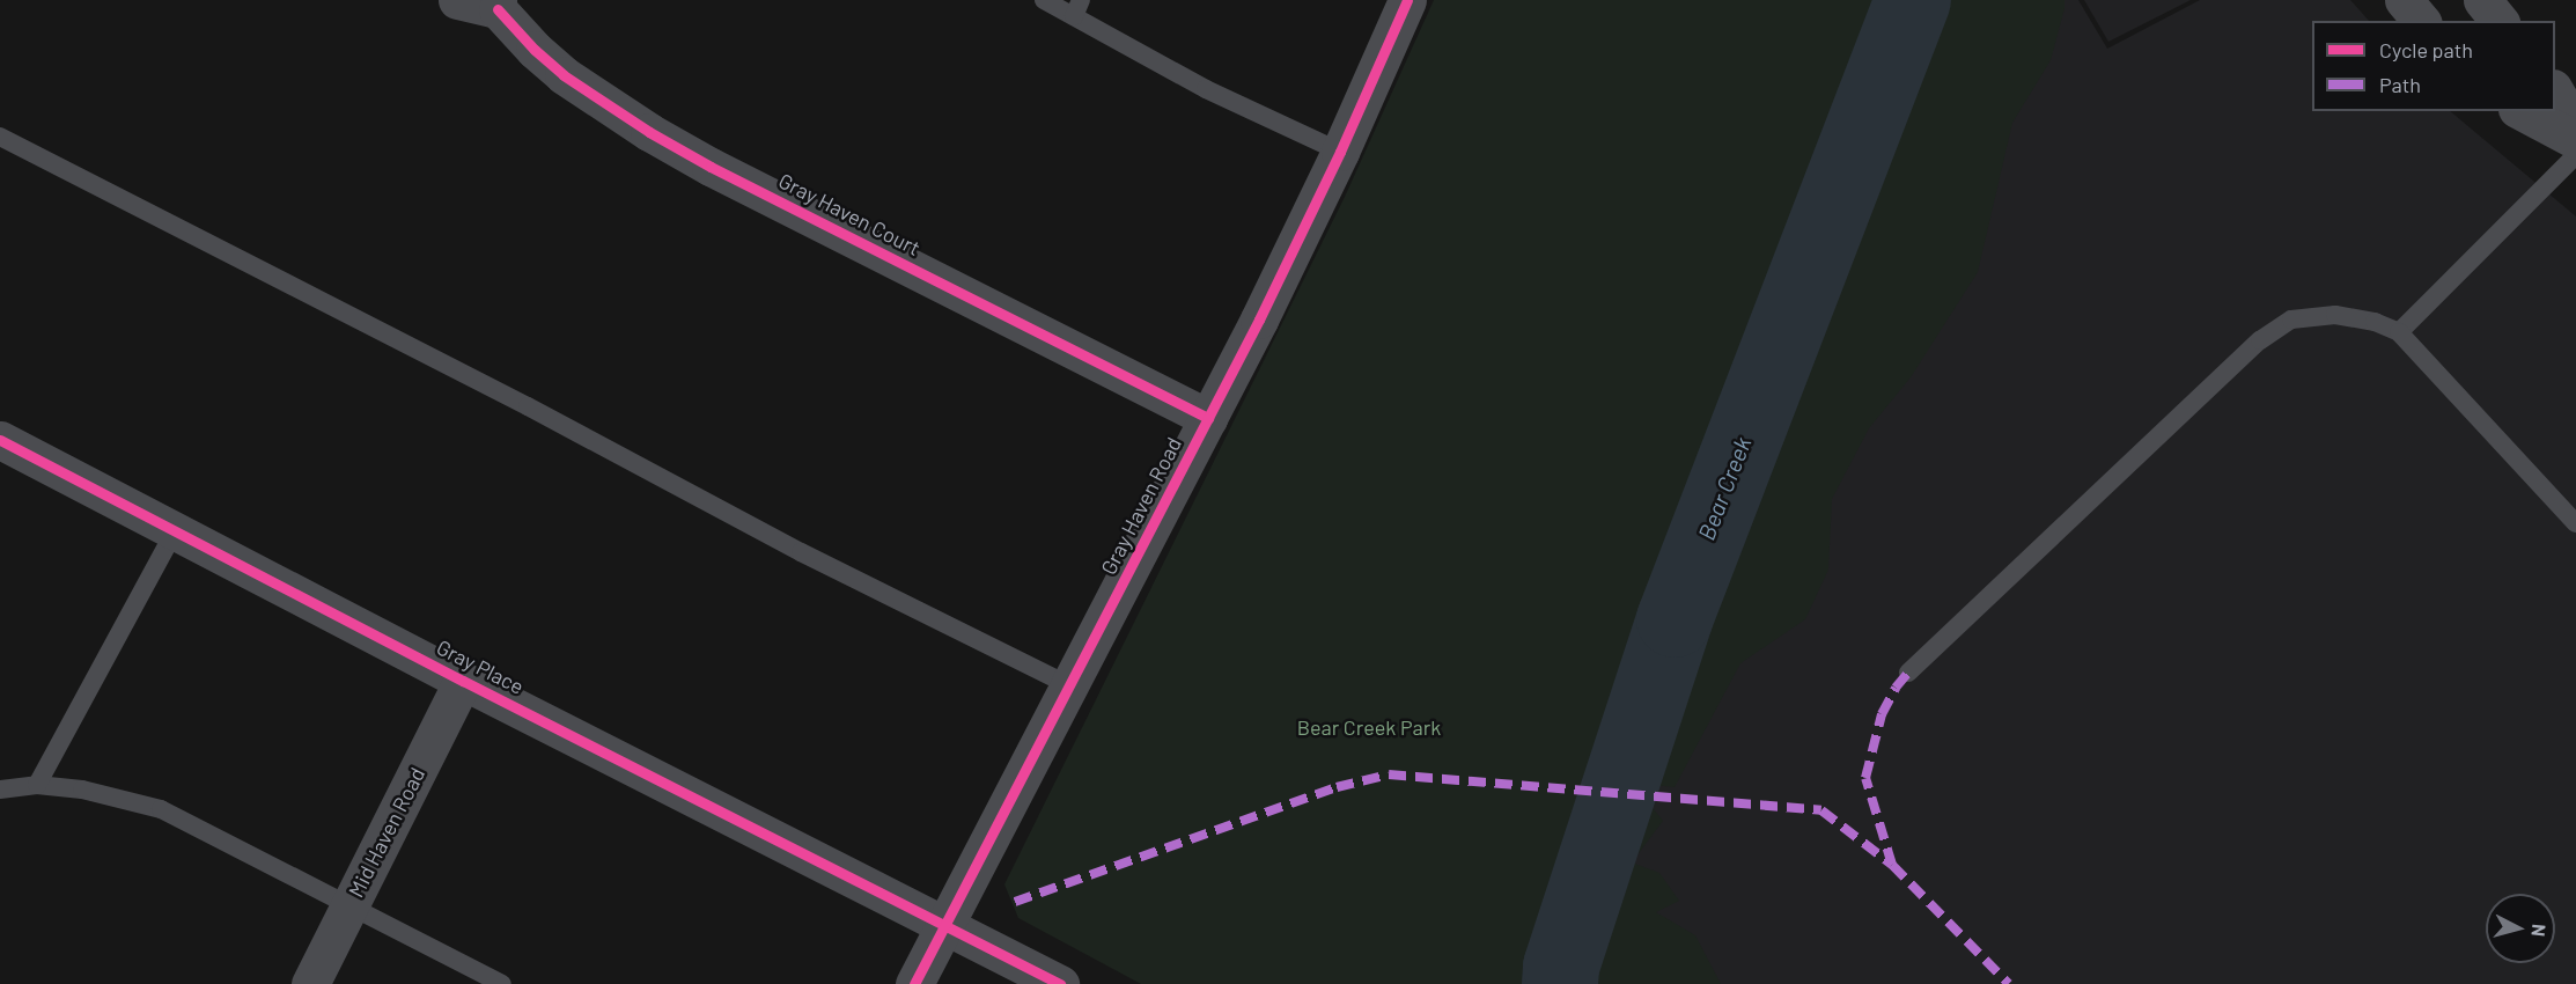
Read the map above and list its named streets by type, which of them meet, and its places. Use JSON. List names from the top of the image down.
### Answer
{
  "streets": {
    "street": [
      "Gray Haven Court",
      "Gray Haven Road",
      "Gray Place",
      "Mid Haven Road"
    ]
  },
  "crossings": [
    ["Gray Haven Court", "Gray Haven Road"],
    ["Gray Haven Road", "Gray Place"],
    ["Gray Place", "Mid Haven Road"]
  ],
  "water": ["Bear Creek"],
  "parks": ["Bear Creek Park"],
  "legend": ["Cycle path", "Path"],
  "north": "right"
}
